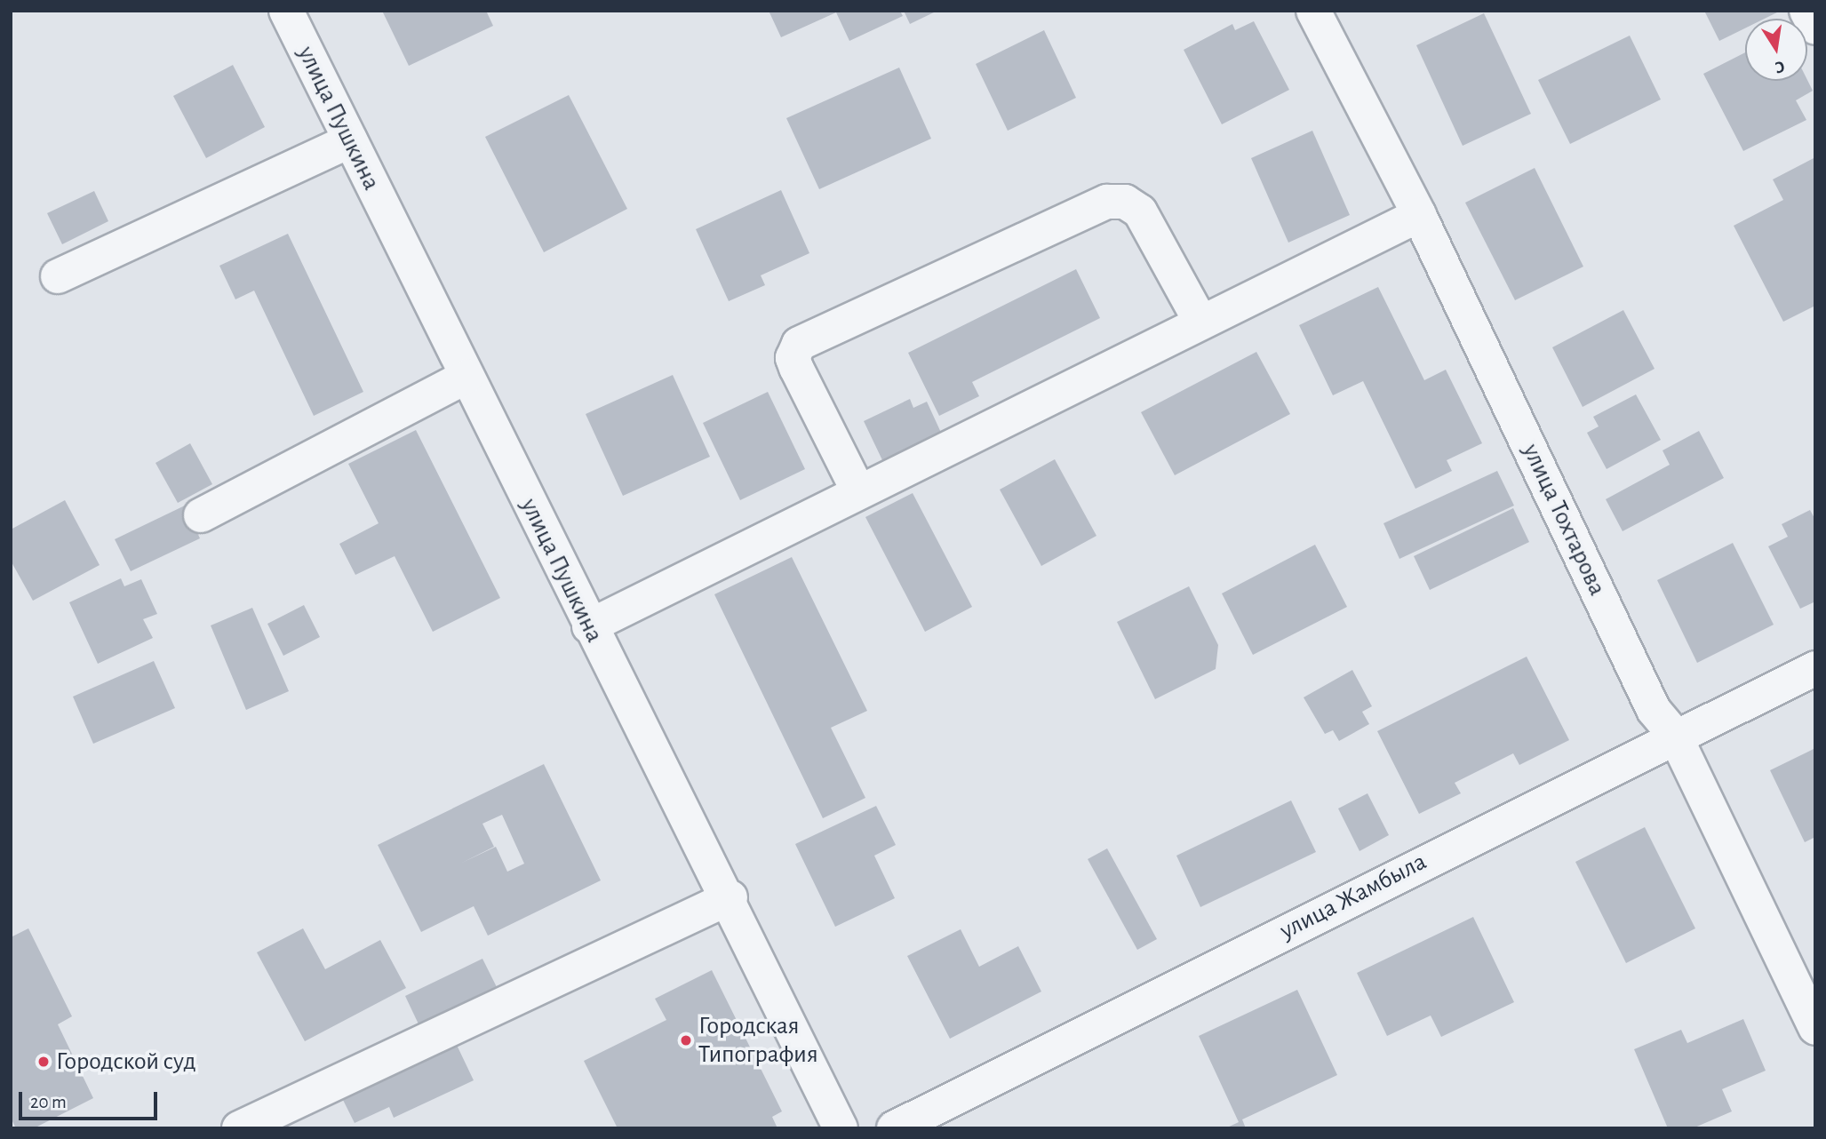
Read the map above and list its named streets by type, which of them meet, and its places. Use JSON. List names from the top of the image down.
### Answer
{
  "streets": {
    "street": ["улица Пушкина", "улица Тохтарова", "улица Жамбыла"]
  },
  "crossings": [
    ["улица Тохтарова", "улица Жамбыла"]
  ],
  "places": ["Городская Типография", "Городской суд"],
  "scale_bar": "20 m",
  "north": "bottom"
}
